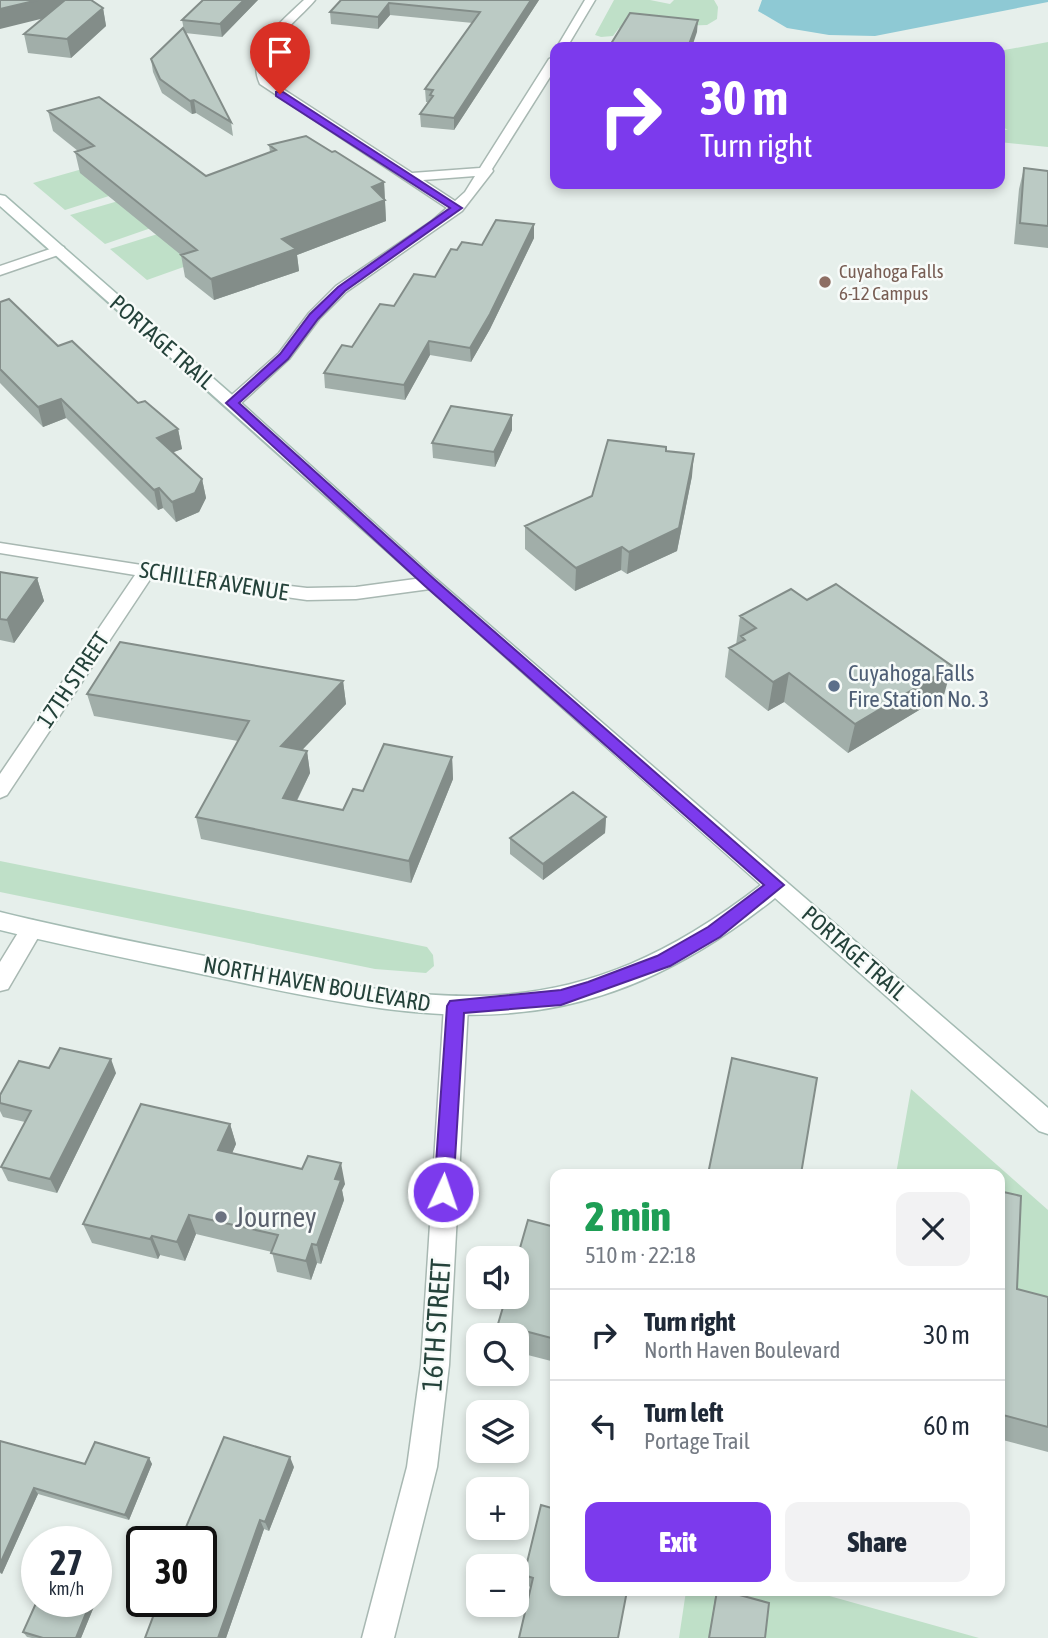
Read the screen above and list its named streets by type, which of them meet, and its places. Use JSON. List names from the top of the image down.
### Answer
{
  "streets": {
    "street": [
      "PORTAGE TRAIL",
      "SCHILLER AVENUE",
      "17TH STREET",
      "NORTH HAVEN BOULEVARD",
      "16TH STREET"
    ]
  },
  "crossings": [
    ["PORTAGE TRAIL", "SCHILLER AVENUE"],
    ["PORTAGE TRAIL", "NORTH HAVEN BOULEVARD"],
    ["SCHILLER AVENUE", "17TH STREET"],
    ["NORTH HAVEN BOULEVARD", "16TH STREET"]
  ],
  "places": ["Cuyahoga Falls 6-12 Campus", "Cuyahoga Falls Fire Station No. 3", "Journey"],
  "page": {
    "turn": ["30 m", "Turn right"],
    "heading": ["2 min", "510 m · 22:18"],
    "map_buttons": ["+", "−"],
    "list": [
      {
        "name": "Turn right",
        "note": "North Haven Boulevard",
        "value": "30 m"
      },
      {
        "name": "Turn left",
        "note": "Portage Trail",
        "value": "60 m"
      }
    ],
    "buttons": ["Exit", "Share"],
    "speed": "27 km/h",
    "limit": "30"
  }
}
